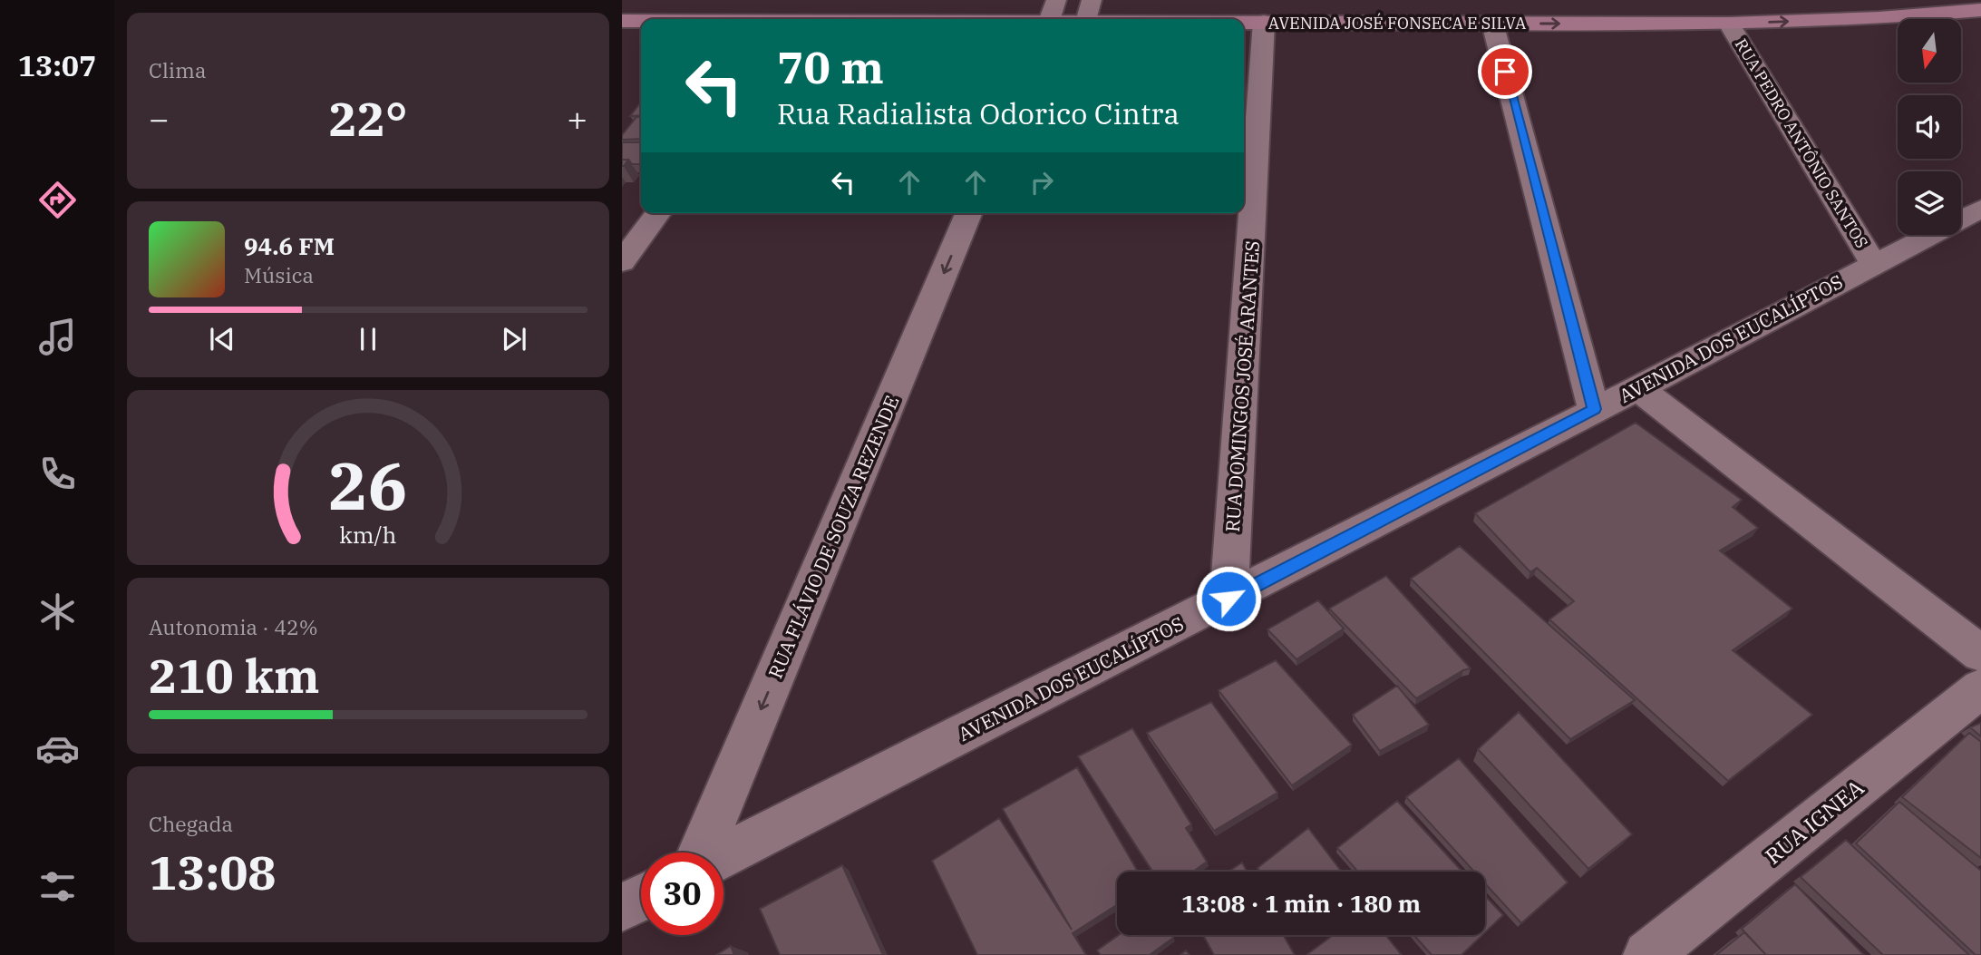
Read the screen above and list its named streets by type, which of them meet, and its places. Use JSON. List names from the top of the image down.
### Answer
{
  "streets": {
    "main road": ["AVENIDA JOSÉ FONSECA E SILVA"],
    "street": [
      "RUA PEDRO ANTÔNIO SANTOS",
      "AVENIDA DOS EUCALÍPTOS",
      "RUA DOMINGOS JOSÉ ARANTES",
      "RUA FLÁVIO DE SOUZA REZENDE",
      "RUA IGNEA"
    ]
  },
  "crossings": [
    ["AVENIDA JOSÉ FONSECA E SILVA", "RUA PEDRO ANTÔNIO SANTOS"],
    ["AVENIDA JOSÉ FONSECA E SILVA", "RUA DOMINGOS JOSÉ ARANTES"],
    ["RUA PEDRO ANTÔNIO SANTOS", "AVENIDA DOS EUCALÍPTOS"],
    ["AVENIDA DOS EUCALÍPTOS", "RUA DOMINGOS JOSÉ ARANTES"]
  ],
  "one_way": ["AVENIDA JOSÉ FONSECA E SILVA", "RUA FLÁVIO DE SOUZA REZENDE"],
  "north": "bottom",
  "page": {
    "tabs": "13:07",
    "tile": [
      "Clima",
      ["Autonomia · 42%", "210 km"],
      ["Chegada", "13:08"]
    ],
    "turn": ["70 m", "Rua Radialista Odorico Cintra"],
    "heat": ["−", "22°", "+"],
    "song": ["94.6 FM", "Música"],
    "limit": "30",
    "trip": "13:08 · 1 min · 180 m",
    "gauge": ["26", "km/h"]
  }
}
